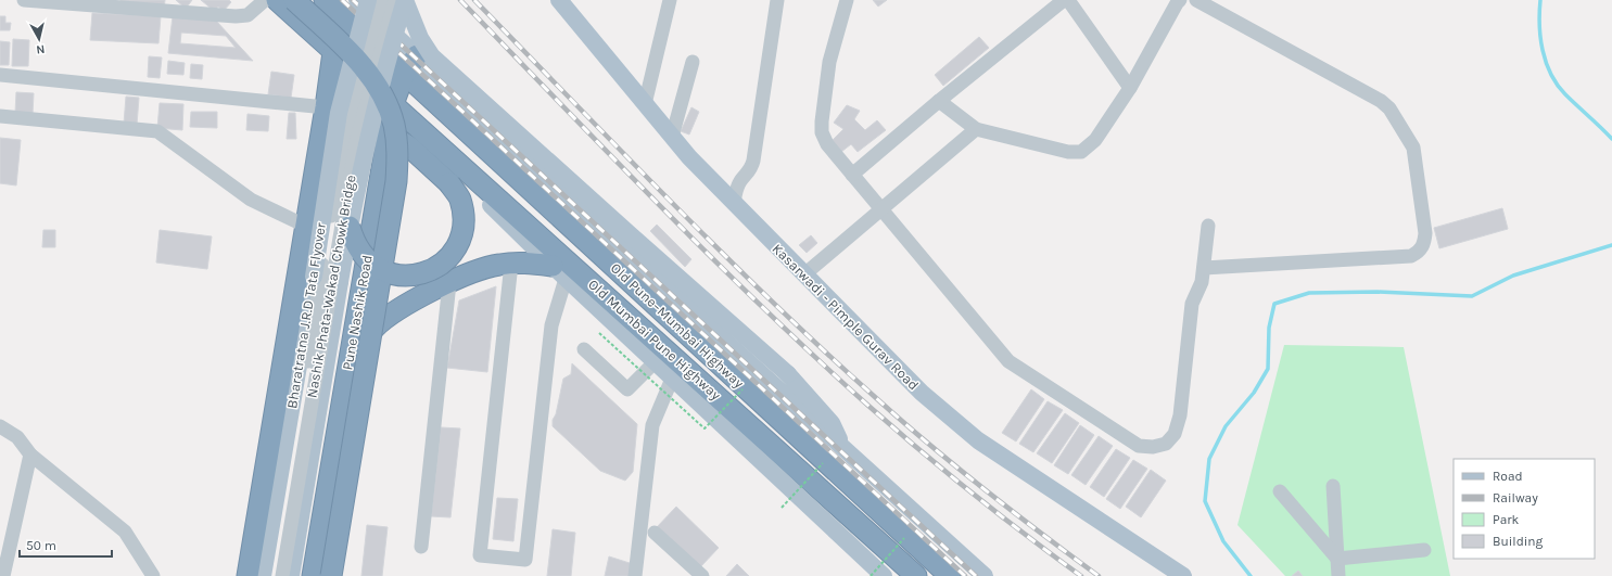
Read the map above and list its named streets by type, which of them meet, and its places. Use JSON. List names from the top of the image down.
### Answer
{
  "streets": {
    "highway": ["Pune Nashik Road", "Old Pune–Mumbai Highway", "Old Mumbai Pune Highway"],
    "main road": ["Bharatratna J.R.D Tata Flyover", "Kasarwadi - Pimple Gurav Road"],
    "street": ["Nashik Phata-Wakad Chowk Bridge"]
  },
  "crossings": [
    ["Pune Nashik Road", "Old Pune–Mumbai Highway"],
    ["Pune Nashik Road", "Old Mumbai Pune Highway"]
  ],
  "legend": [
    "Road",
    "Railway",
    "Park",
    "Building"
  ],
  "scale_bar": "50 m",
  "north": "bottom"
}
